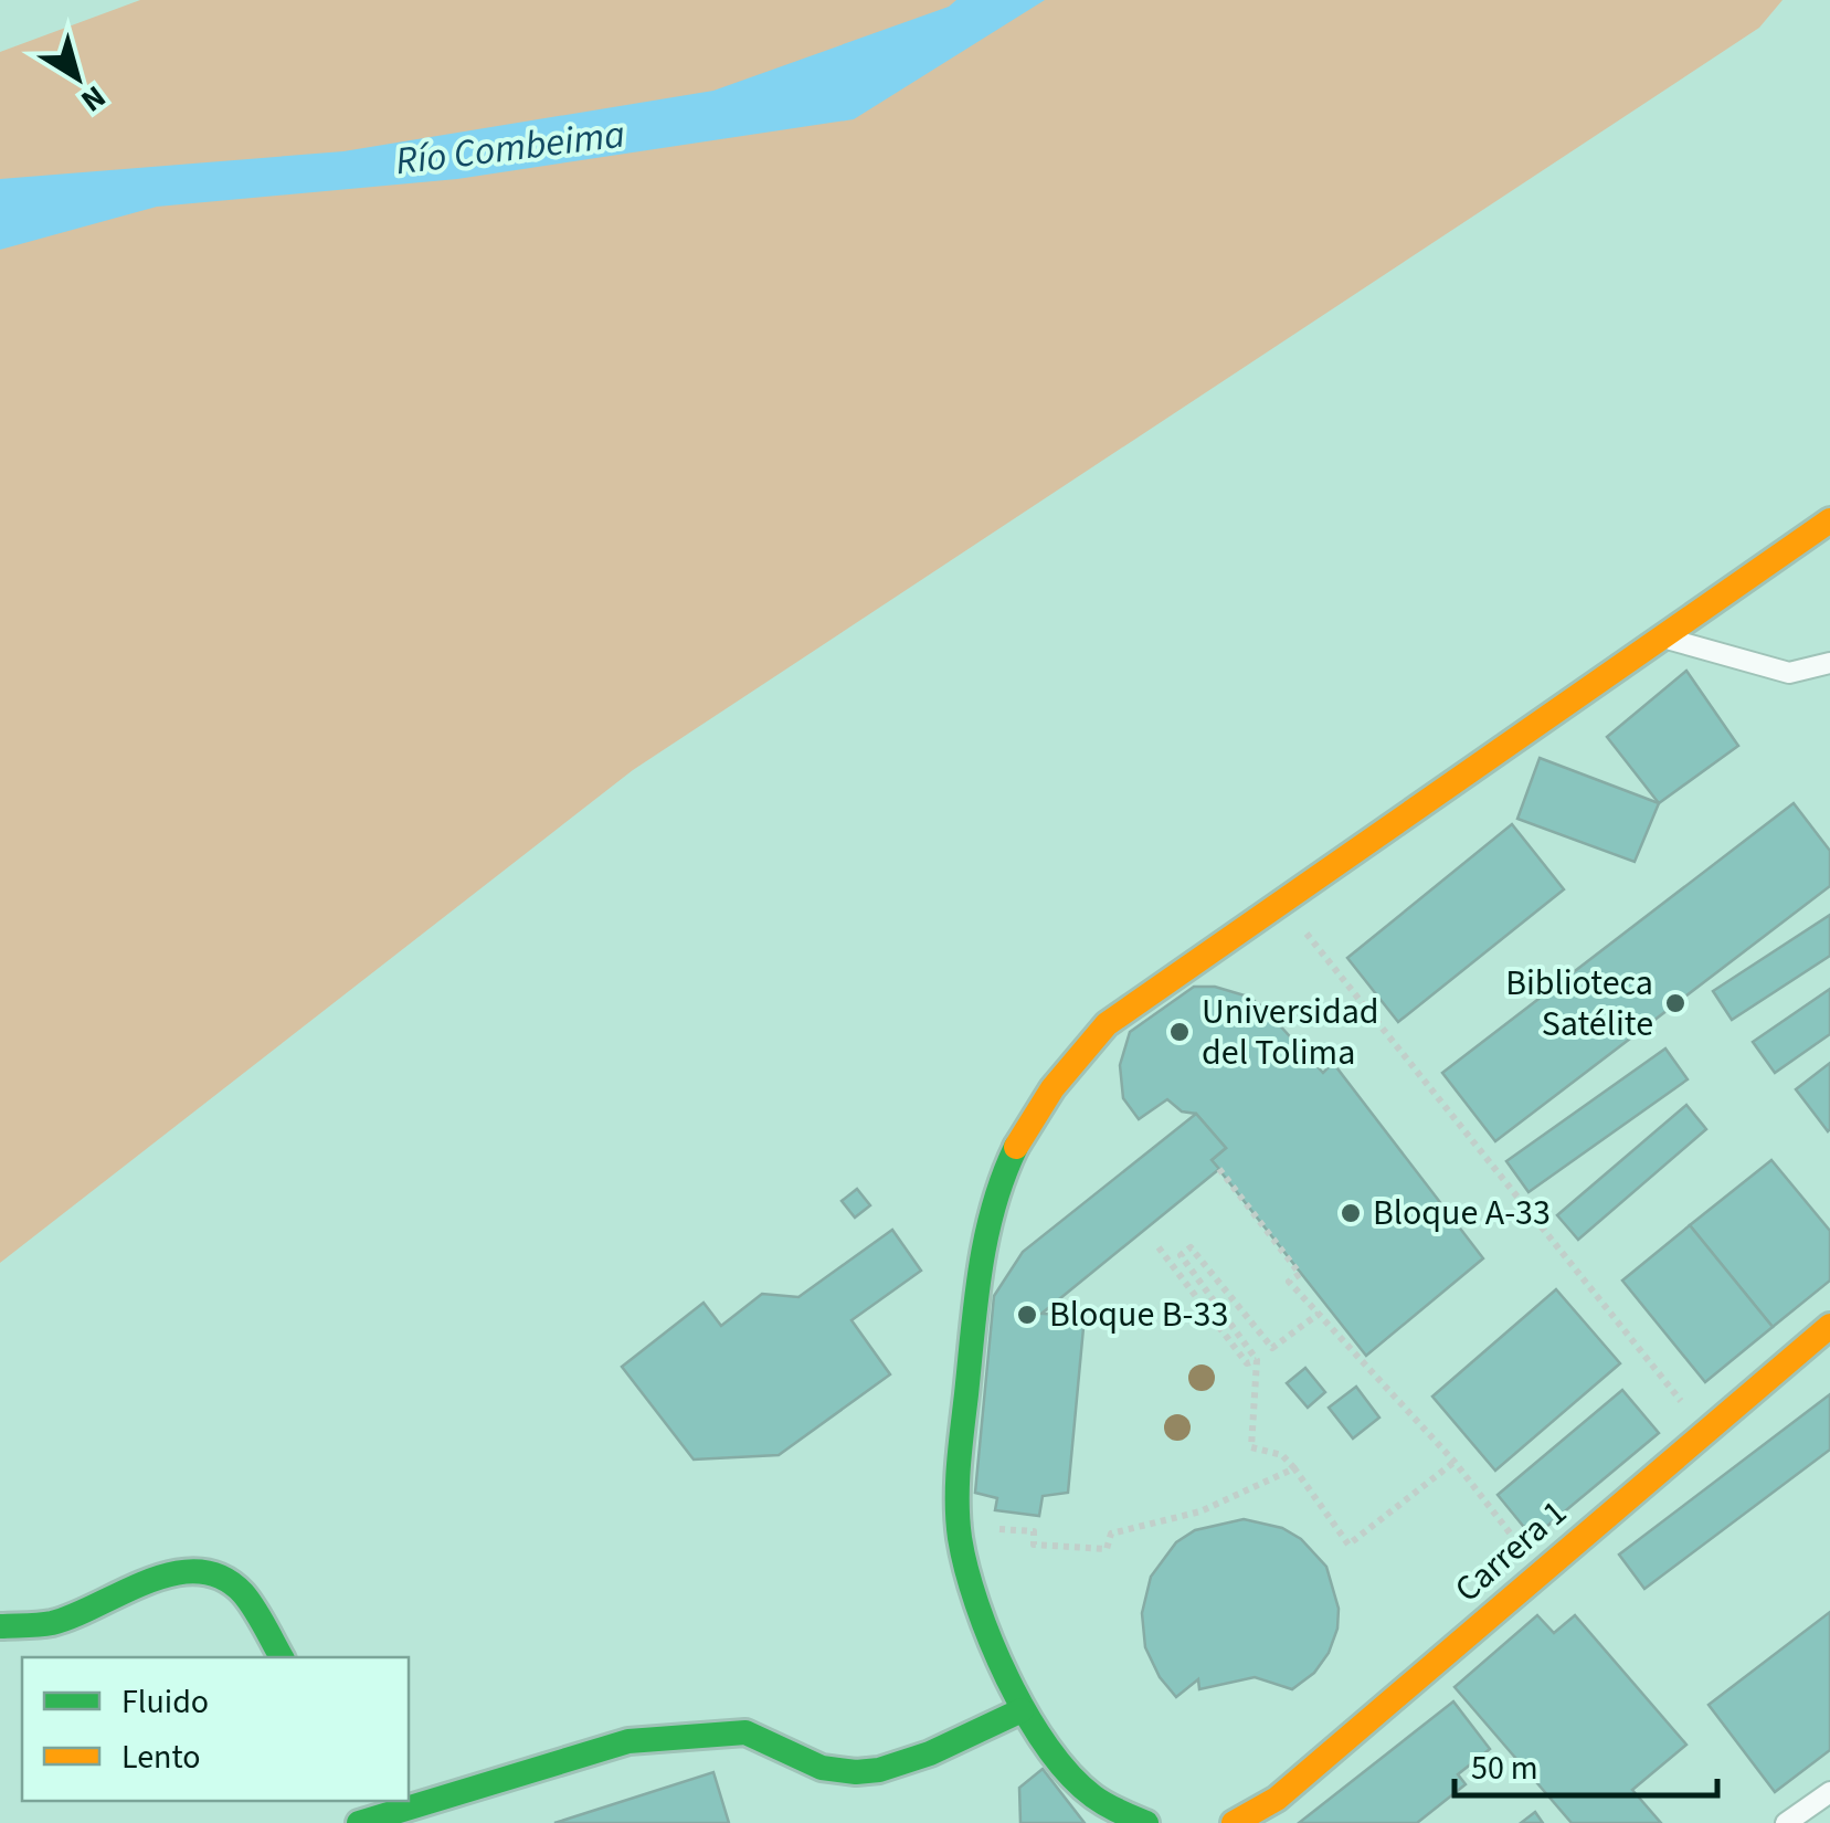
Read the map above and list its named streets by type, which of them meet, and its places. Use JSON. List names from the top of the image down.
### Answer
{
  "streets": {
    "street": ["Carrera 1"]
  },
  "water": ["Río Combeima"],
  "places": [
    "Biblioteca Satélite",
    "Universidad del Tolima",
    "Bloque A-33",
    "Bloque B-33"
  ],
  "legend": ["Fluido", "Lento"],
  "scale_bar": "50 m",
  "north": "bottom right"
}
